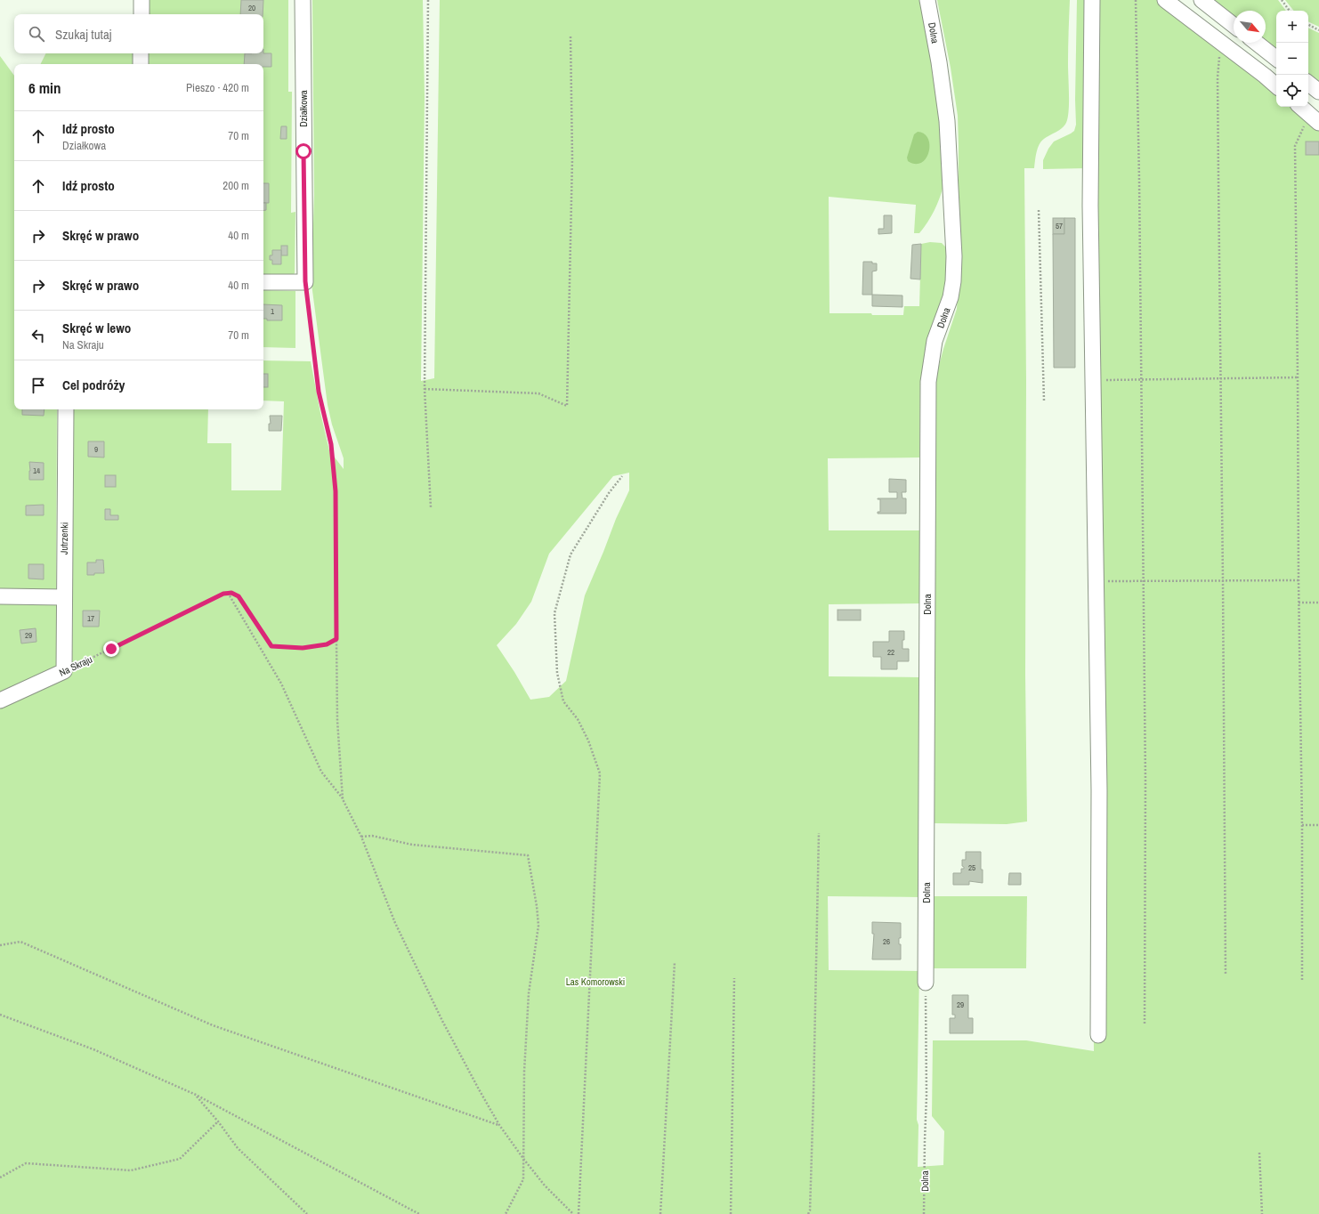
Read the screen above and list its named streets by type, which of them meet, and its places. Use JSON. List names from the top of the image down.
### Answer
{
  "streets": {
    "street": [
      "Dolna",
      "Działkowa",
      "Jutrzenki",
      "Na Skraju"
    ]
  },
  "crossings": [
    ["Jutrzenki", "Na Skraju"]
  ],
  "parks": ["Las Komorowski"],
  "house_numbers": [
    "20",
    "57",
    "1",
    "9",
    "14",
    "17",
    "29",
    "22",
    "25",
    "26",
    "29"
  ],
  "north": "bottom right",
  "page": {
    "map_buttons": ["+", "−"],
    "search": "Szukaj tutaj",
    "heading": ["6 min", "Pieszo · 420 m"],
    "list": [
      ["Idź prosto", "Działkowa", "70 m"],
      ["Idź prosto", "200 m"],
      ["Skręć w prawo", "40 m"],
      ["Skręć w prawo", "40 m"],
      ["Skręć w lewo", "Na Skraju", "70 m"],
      "Cel podróży"
    ]
  }
}
